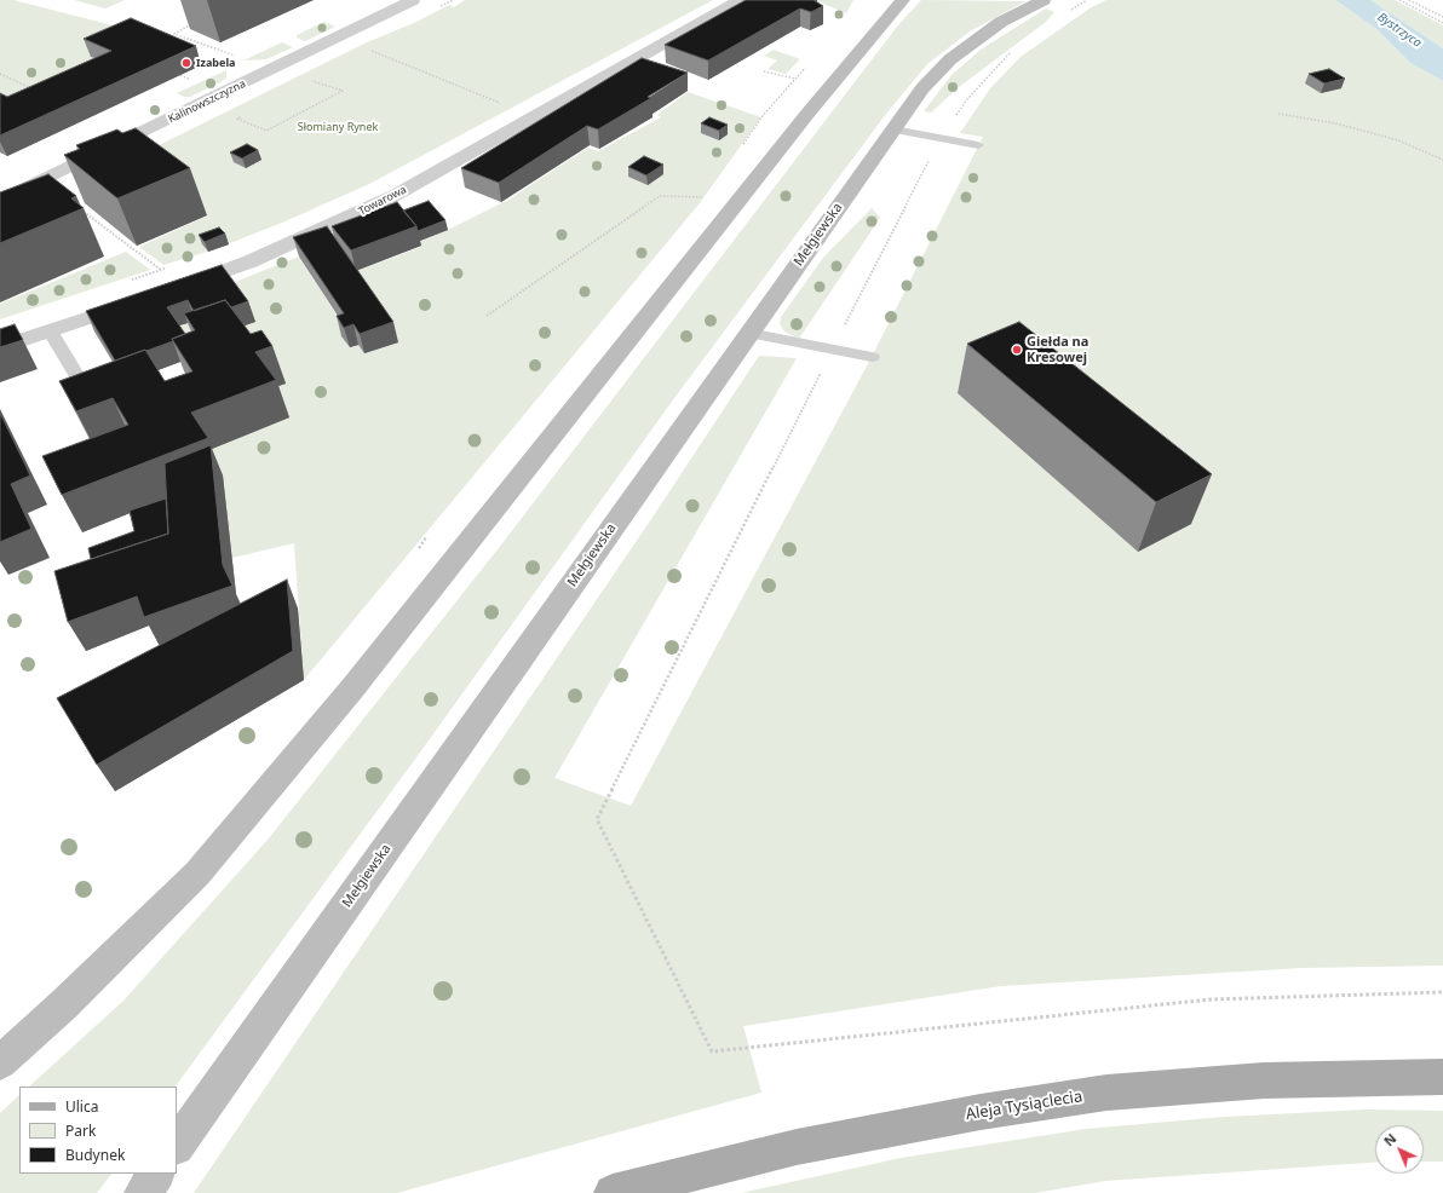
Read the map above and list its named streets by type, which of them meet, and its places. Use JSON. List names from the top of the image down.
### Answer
{
  "streets": {
    "main road": ["Mełgiewska", "Aleja Tysiąclecia"],
    "street": ["Kalinowszczyzna", "Towarowa"]
  },
  "water": ["Bystrzyca"],
  "parks": ["Słomiany Rynek"],
  "places": ["Izabela", "Giełda na Kresowej"],
  "legend": ["Ulica", "Park", "Budynek"],
  "north": "top left"
}
